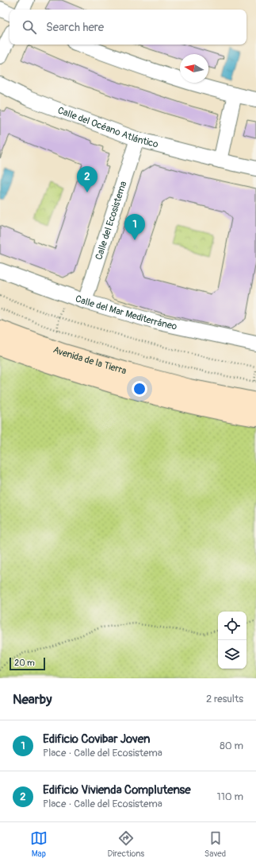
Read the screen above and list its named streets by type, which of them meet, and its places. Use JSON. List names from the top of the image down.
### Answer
{
  "streets": {
    "street": [
      "Calle del Océano Atlántico",
      "Calle del Ecosistema",
      "Calle del Mar Mediterráneo",
      "Avenida de la Tierra"
    ]
  },
  "crossings": [
    ["Calle del Océano Atlántico", "Calle del Ecosistema"],
    ["Calle del Ecosistema", "Calle del Mar Mediterráneo"]
  ],
  "scale_bar": "20 m",
  "north": "left",
  "page": {
    "search": "Search here",
    "pins": ["2", "1"],
    "scale": "20 m",
    "heading": ["Nearby", "2 results"],
    "list": [
      {
        "mark": "1",
        "name": "Edificio Covibar Joven",
        "note": "Place · Calle del Ecosistema",
        "value": "80 m"
      },
      {
        "mark": "2",
        "name": "Edificio Vivienda Complutense",
        "note": "Place · Calle del Ecosistema",
        "value": "110 m"
      }
    ],
    "nav": ["Map", "Directions", "Saved"]
  }
}
